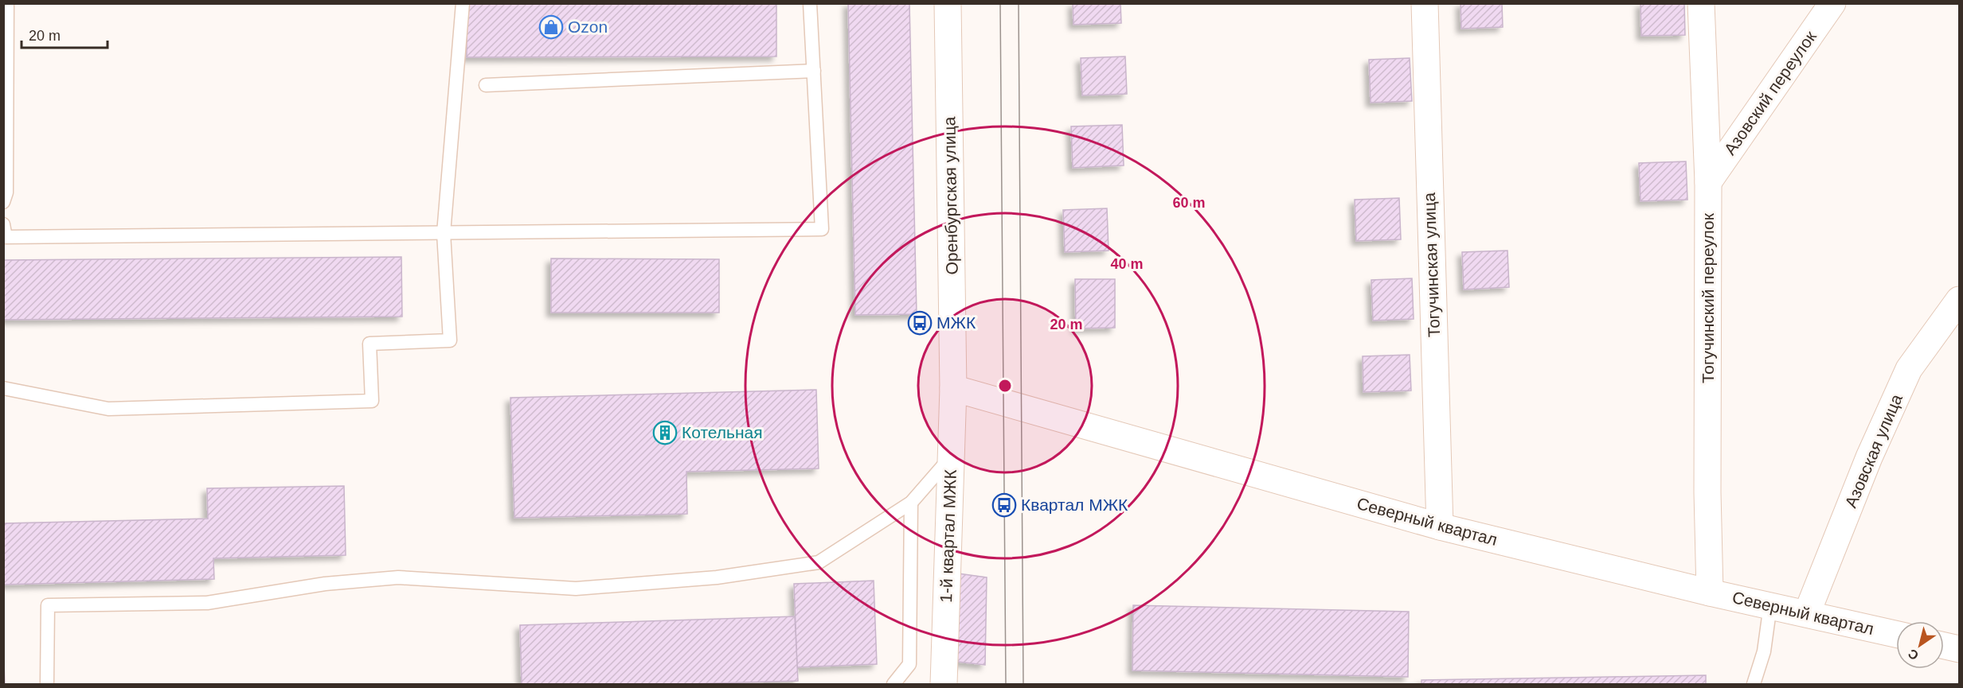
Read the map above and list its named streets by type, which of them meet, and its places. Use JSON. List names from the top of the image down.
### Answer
{
  "streets": {
    "street": [
      "Азовский переулок",
      "Оренбургская улица",
      "Тогучинская улица",
      "Тогучинский переулок",
      "Азовская улица",
      "Северный квартал",
      "1-й квартал МЖК"
    ]
  },
  "crossings": [
    ["Азовский переулок", "Тогучинский переулок"],
    ["Оренбургская улица", "Северный квартал"],
    ["Оренбургская улица", "1-й квартал МЖК"],
    ["Тогучинская улица", "Северный квартал"],
    ["Тогучинский переулок", "Северный квартал"],
    ["Азовская улица", "Северный квартал"],
    ["Северный квартал", "1-й квартал МЖК"]
  ],
  "places": {
    "shop": ["Ozon"],
    "bus stop": ["МЖК", "Квартал МЖК"],
    "building": ["Котельная"]
  },
  "scale_bar": "20 m",
  "north": "bottom left",
  "rings": ["60 m", "40 m", "20 m"]
}
